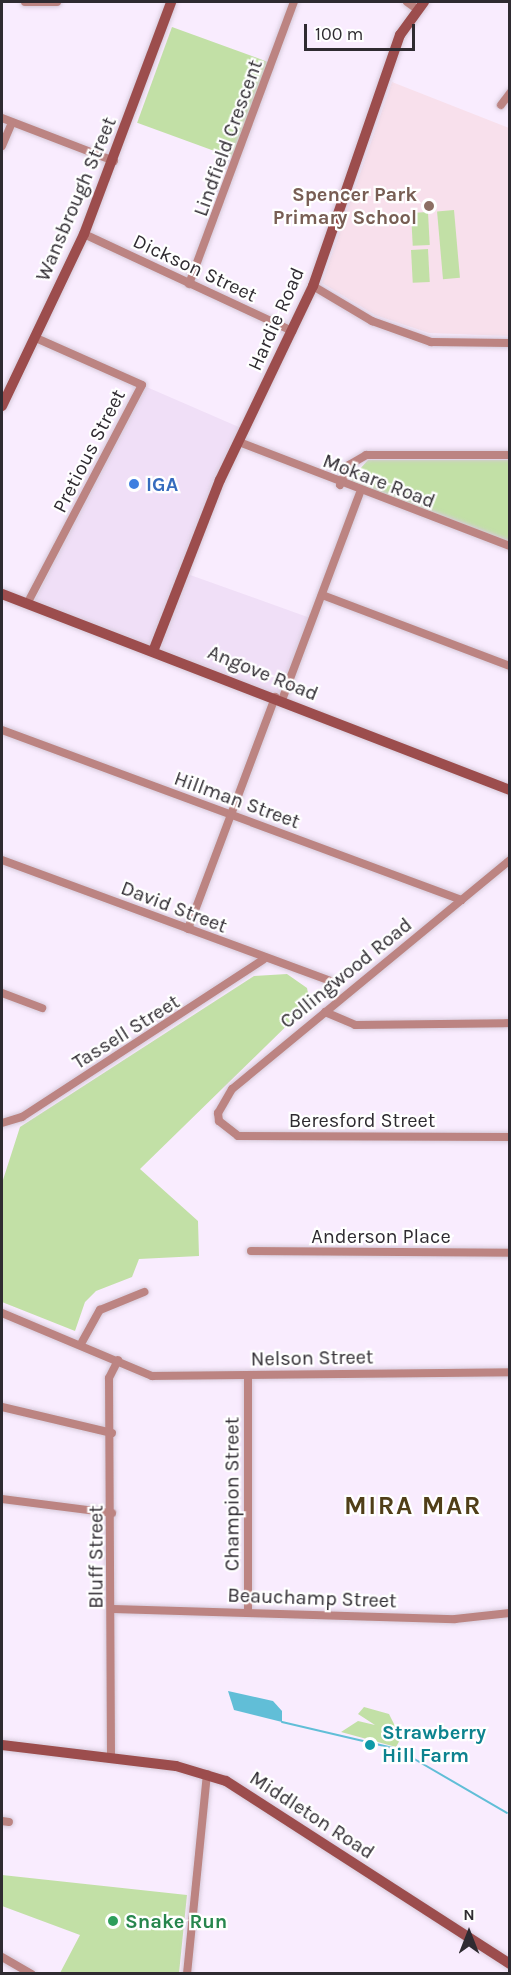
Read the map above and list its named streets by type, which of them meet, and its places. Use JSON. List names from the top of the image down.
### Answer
{
  "streets": {
    "street": [
      "Lindfield Crescent",
      "Wansbrough Street",
      "Dickson Street",
      "Hardie Road",
      "Pretious Street",
      "Mokare Road",
      "Angove Road",
      "Hillman Street",
      "David Street",
      "Collingwood Road",
      "Tassell Street",
      "Beresford Street",
      "Anderson Place",
      "Nelson Street",
      "Champion Street",
      "Bluff Street",
      "Beauchamp Street",
      "Middleton Road"
    ]
  },
  "crossings": [
    ["Lindfield Crescent", "Dickson Street"],
    ["Wansbrough Street", "Dickson Street"],
    ["Wansbrough Street", "Pretious Street"],
    ["Dickson Street", "Hardie Road"],
    ["Hardie Road", "Mokare Road"],
    ["Hardie Road", "Angove Road"],
    ["Pretious Street", "Angove Road"],
    ["Hillman Street", "Collingwood Road"],
    ["David Street", "Tassell Street"],
    ["Collingwood Road", "Beresford Street"],
    ["Nelson Street", "Champion Street"],
    ["Nelson Street", "Bluff Street"],
    ["Champion Street", "Beauchamp Street"],
    ["Bluff Street", "Beauchamp Street"],
    ["Bluff Street", "Middleton Road"]
  ],
  "districts": ["MIRA MAR"],
  "places": [
    "Spencer Park Primary School",
    "IGA",
    "Strawberry Hill Farm",
    "Snake Run"
  ],
  "scale_bar": "100 m",
  "north": "top"
}
